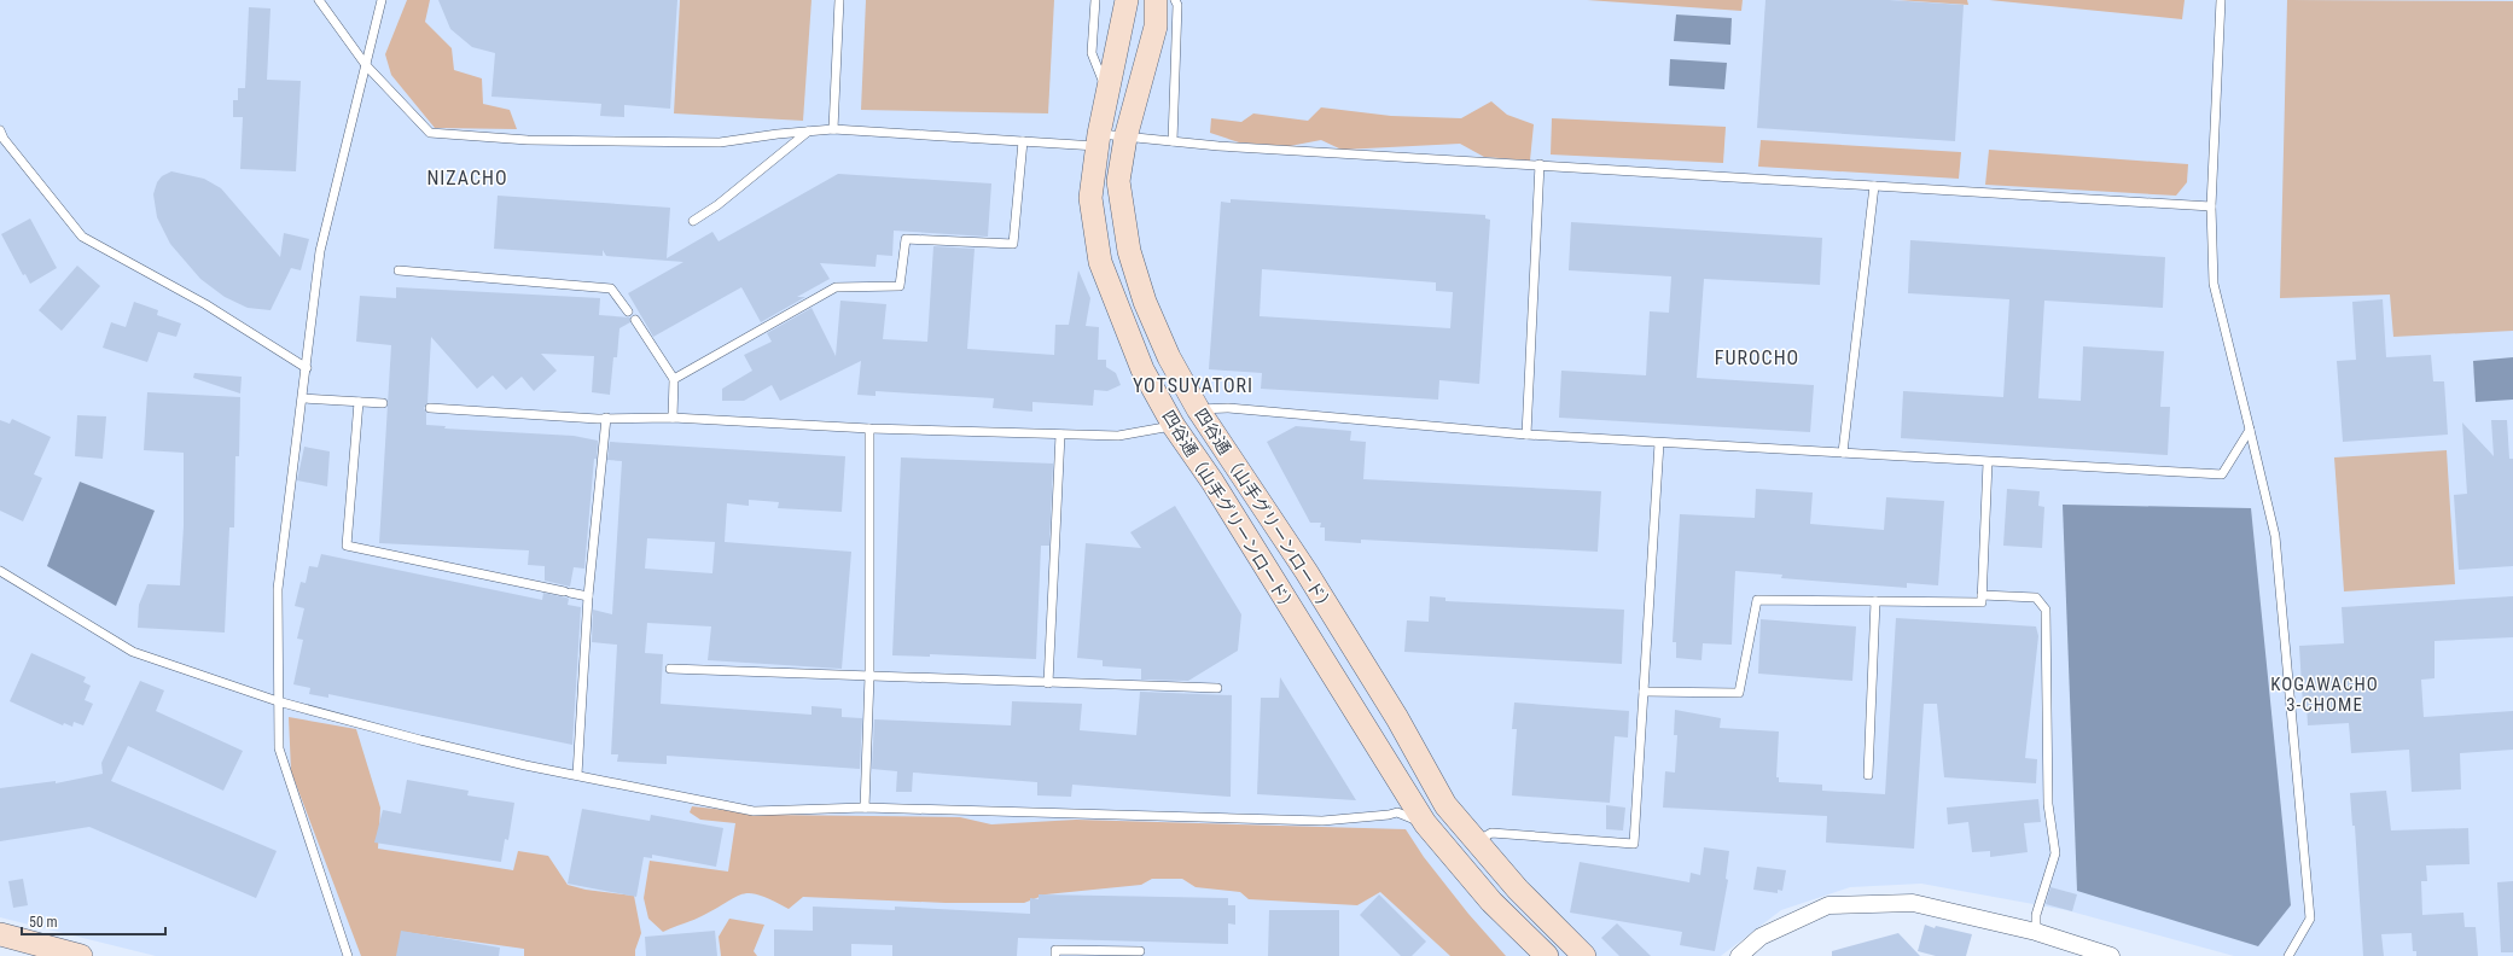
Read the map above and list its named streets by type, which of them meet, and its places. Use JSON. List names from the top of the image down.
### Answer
{
  "streets": {
    "street": ["四谷通 （山手グリーンロード）", "四谷通（山手グリーンロード）"]
  },
  "districts": [
    "NIZACHO",
    "FUROCHO",
    "YOTSUYATORI",
    "KOGAWACHO 3-CHOME"
  ],
  "scale_bar": "50 m"
}
